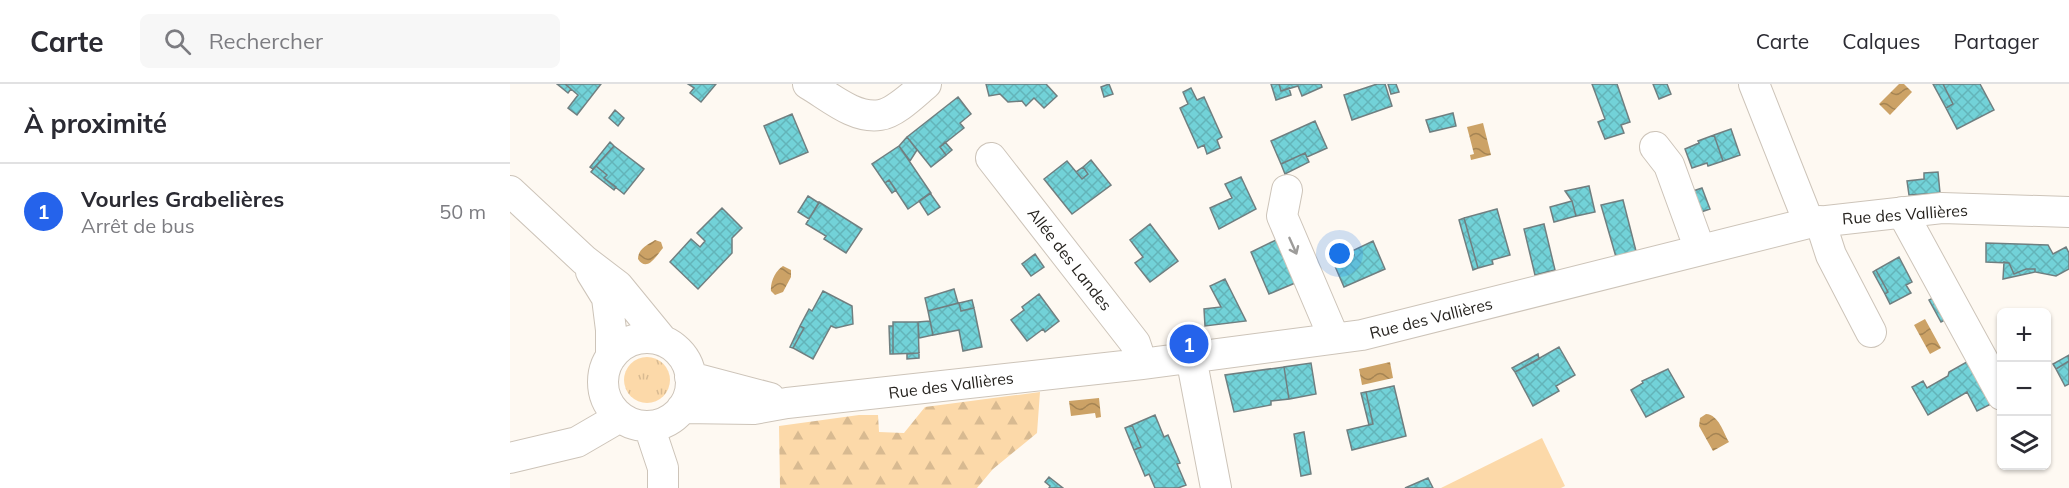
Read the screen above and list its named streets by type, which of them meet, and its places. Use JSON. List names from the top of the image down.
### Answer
{
  "streets": {
    "street": ["Rue des Vallières", "Allée des Landes"]
  },
  "crossings": [
    ["Rue des Vallières", "Allée des Landes"]
  ],
  "page": {
    "header": "Carte",
    "search": "Rechercher",
    "nav": ["Carte", "Calques", "Partager"],
    "heading": "À proximité",
    "list": [
      {
        "mark": "1",
        "name": "Vourles Grabelières",
        "note": "Arrêt de bus",
        "value": "50 m"
      }
    ],
    "map_buttons": ["+", "−"],
    "pins": "1"
  }
}
